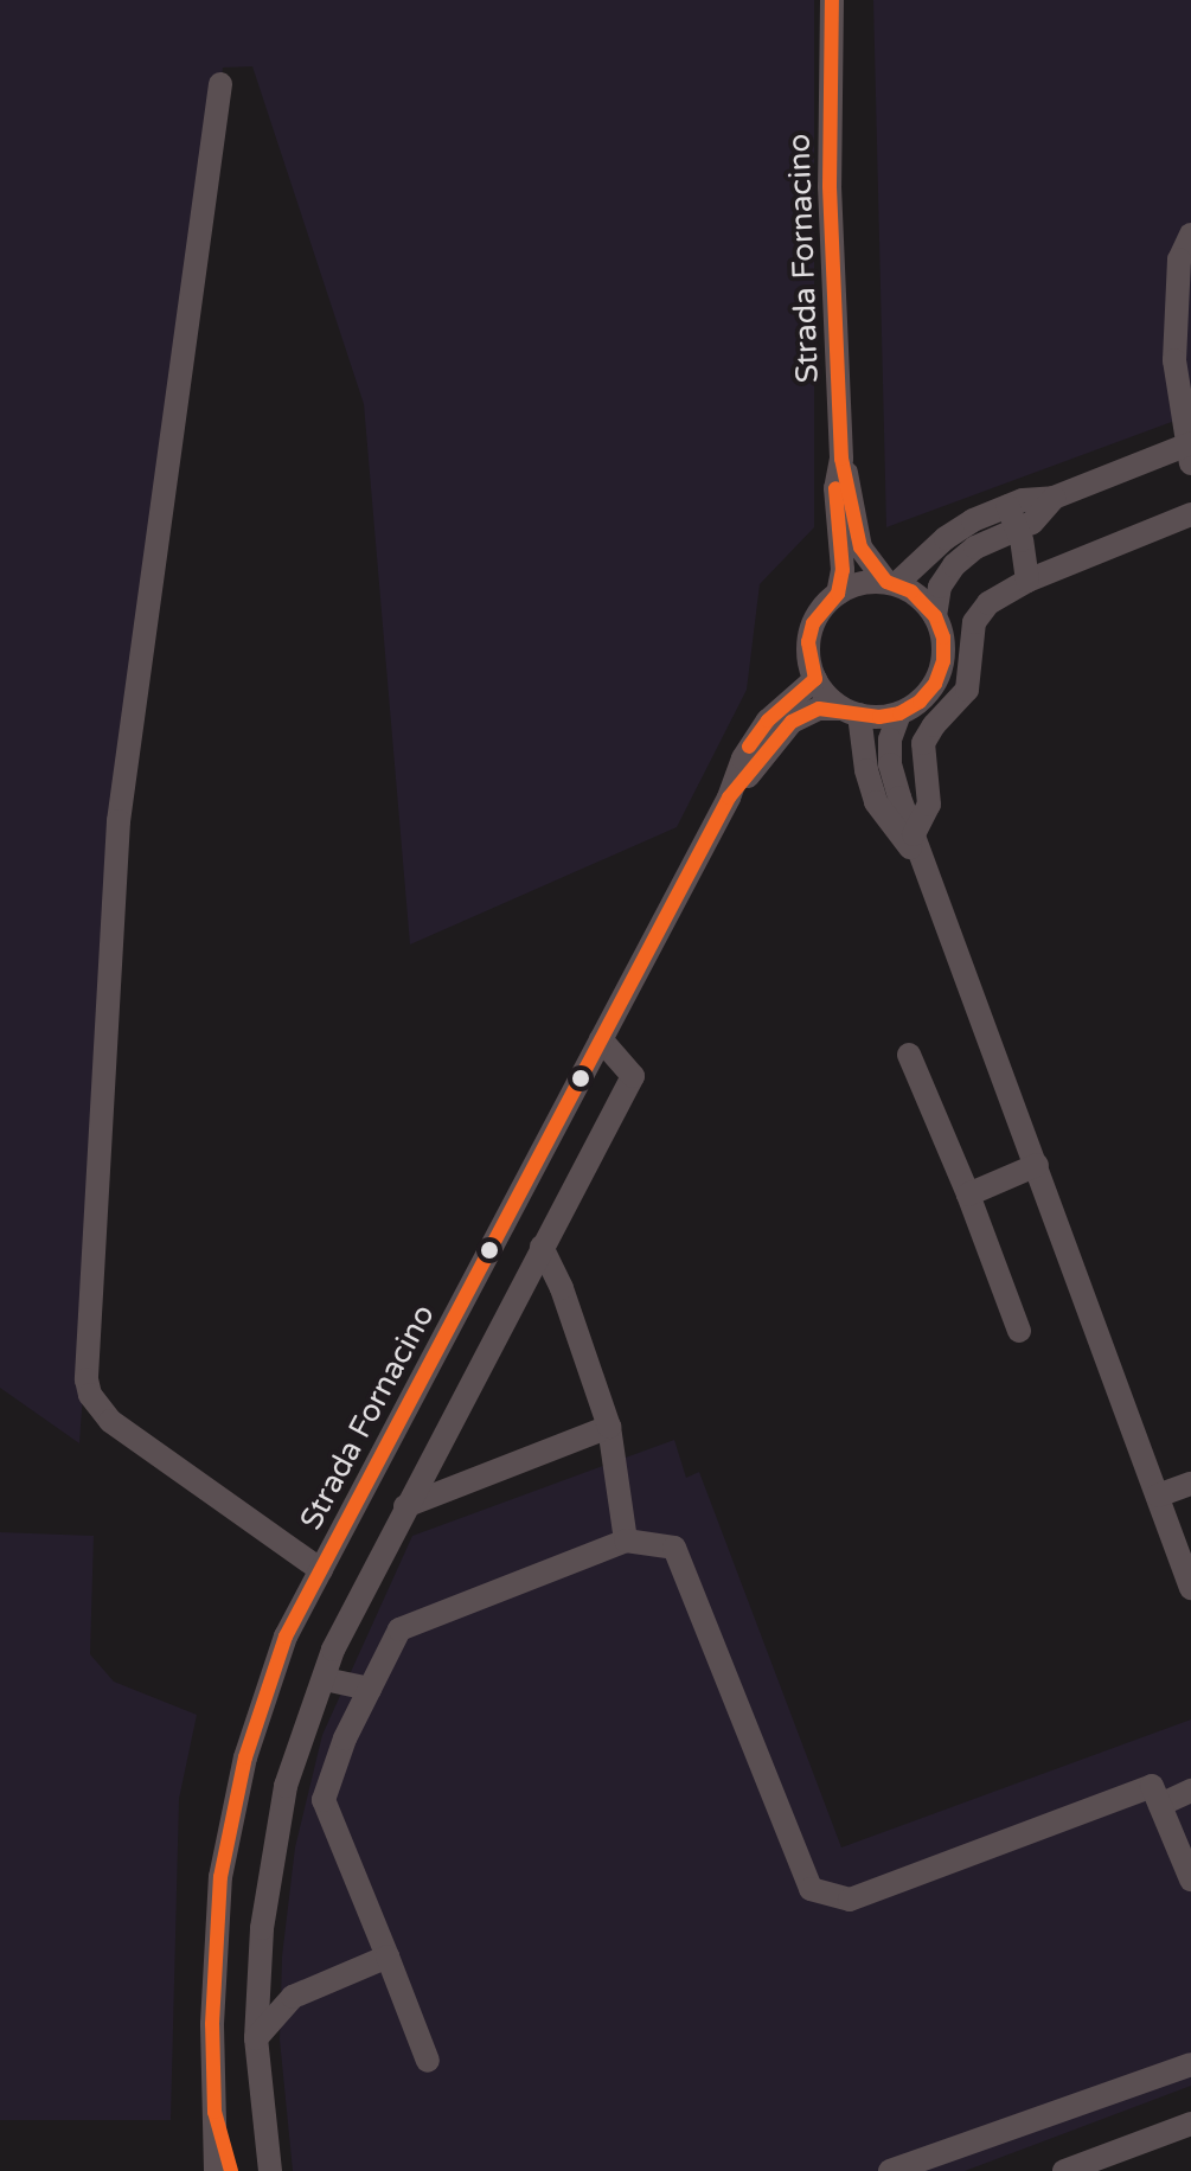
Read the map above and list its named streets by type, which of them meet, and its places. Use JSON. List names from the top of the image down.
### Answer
{
  "streets": {
    "street": ["Strada Fornacino"]
  }
}
